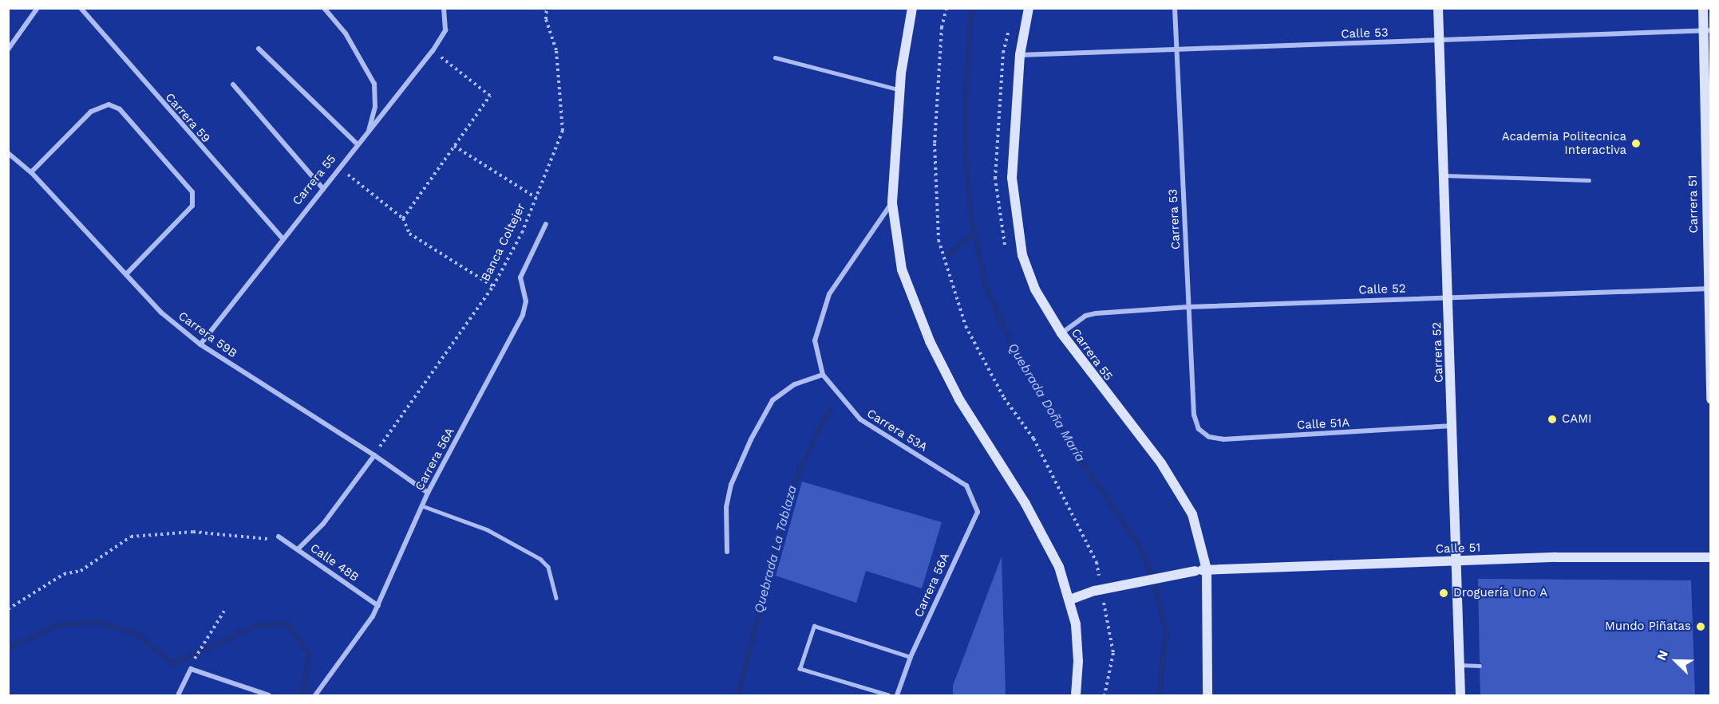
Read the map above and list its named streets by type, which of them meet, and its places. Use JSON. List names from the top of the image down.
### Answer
{
  "streets": {
    "street": [
      "Calle 53",
      "Carrera 59",
      "Carrera 55",
      "Carrera 51",
      "Carrera 53",
      "Calle 52",
      "Carrera 59B",
      "Carrera 52",
      "Calle 51A",
      "Carrera 53A",
      "Carrera 56A",
      "Calle 51",
      "Calle 48B"
    ],
    "path": ["Banca Coltejer"]
  },
  "crossings": [
    ["Calle 53", "Carrera 55"],
    ["Calle 53", "Carrera 51"],
    ["Calle 53", "Carrera 53"],
    ["Calle 53", "Carrera 52"],
    ["Carrera 59", "Carrera 55"],
    ["Carrera 55", "Calle 52"],
    ["Carrera 55", "Carrera 59B"],
    ["Carrera 55", "Calle 51"],
    ["Carrera 51", "Calle 52"],
    ["Carrera 53", "Calle 52"],
    ["Carrera 53", "Calle 51A"],
    ["Banca Coltejer", "Carrera 59B"],
    ["Calle 52", "Carrera 52"],
    ["Carrera 59B", "Carrera 56A"],
    ["Carrera 52", "Calle 51A"],
    ["Carrera 52", "Calle 51"],
    ["Carrera 53A", "Carrera 56A"],
    ["Carrera 56A", "Calle 48B"]
  ],
  "water": ["Quebrada Doña María", "Quebrada La Tablaza"],
  "places": [
    "Academia Politecnica Interactiva",
    "CAMI",
    "Droguería Uno A",
    "Mundo Piñatas"
  ],
  "north": "top left"
}
